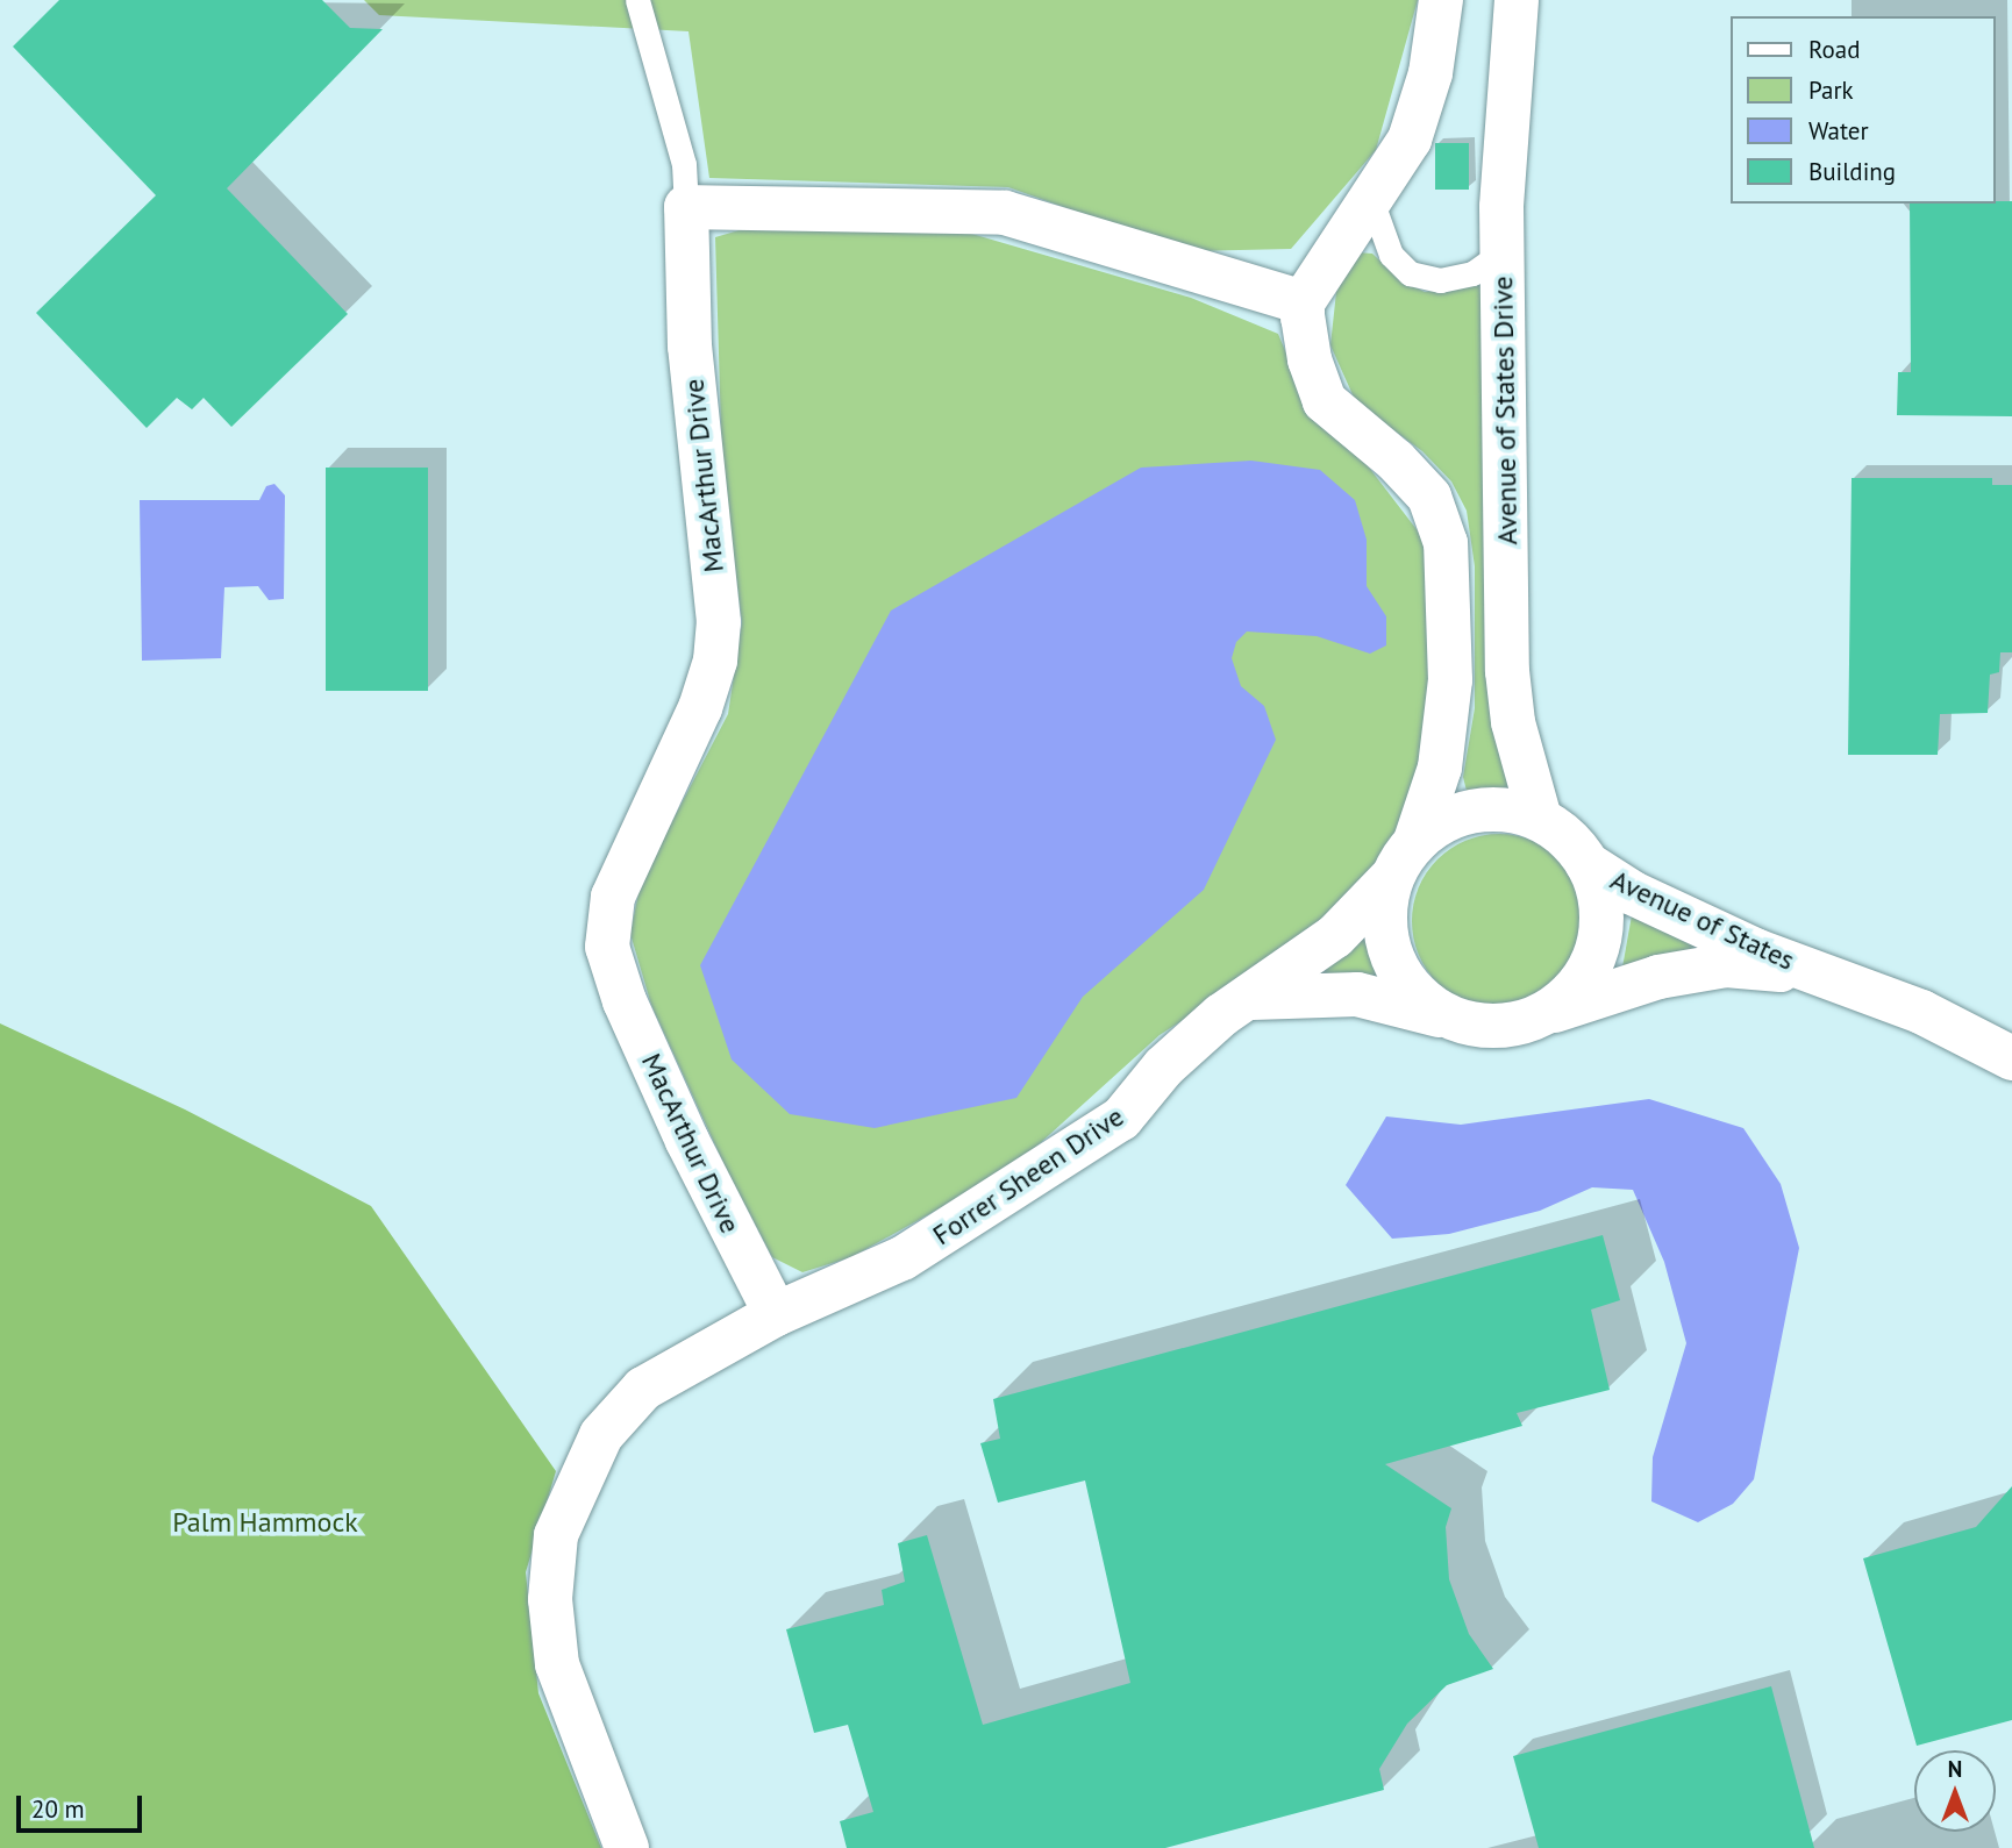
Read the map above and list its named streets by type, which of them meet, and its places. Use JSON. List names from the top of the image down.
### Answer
{
  "streets": {
    "street": [
      "Avenue of States Drive",
      "MacArthur Drive",
      "Avenue of States",
      "Forrer Sheen Drive"
    ]
  },
  "crossings": [
    ["Avenue of States Drive", "Avenue of States"],
    ["Avenue of States Drive", "Forrer Sheen Drive"],
    ["MacArthur Drive", "Forrer Sheen Drive"],
    ["Avenue of States", "Forrer Sheen Drive"]
  ],
  "parks": ["Palm Hammock"],
  "legend": [
    "Road",
    "Park",
    "Water",
    "Building"
  ],
  "scale_bar": "20 m",
  "north": "top"
}
